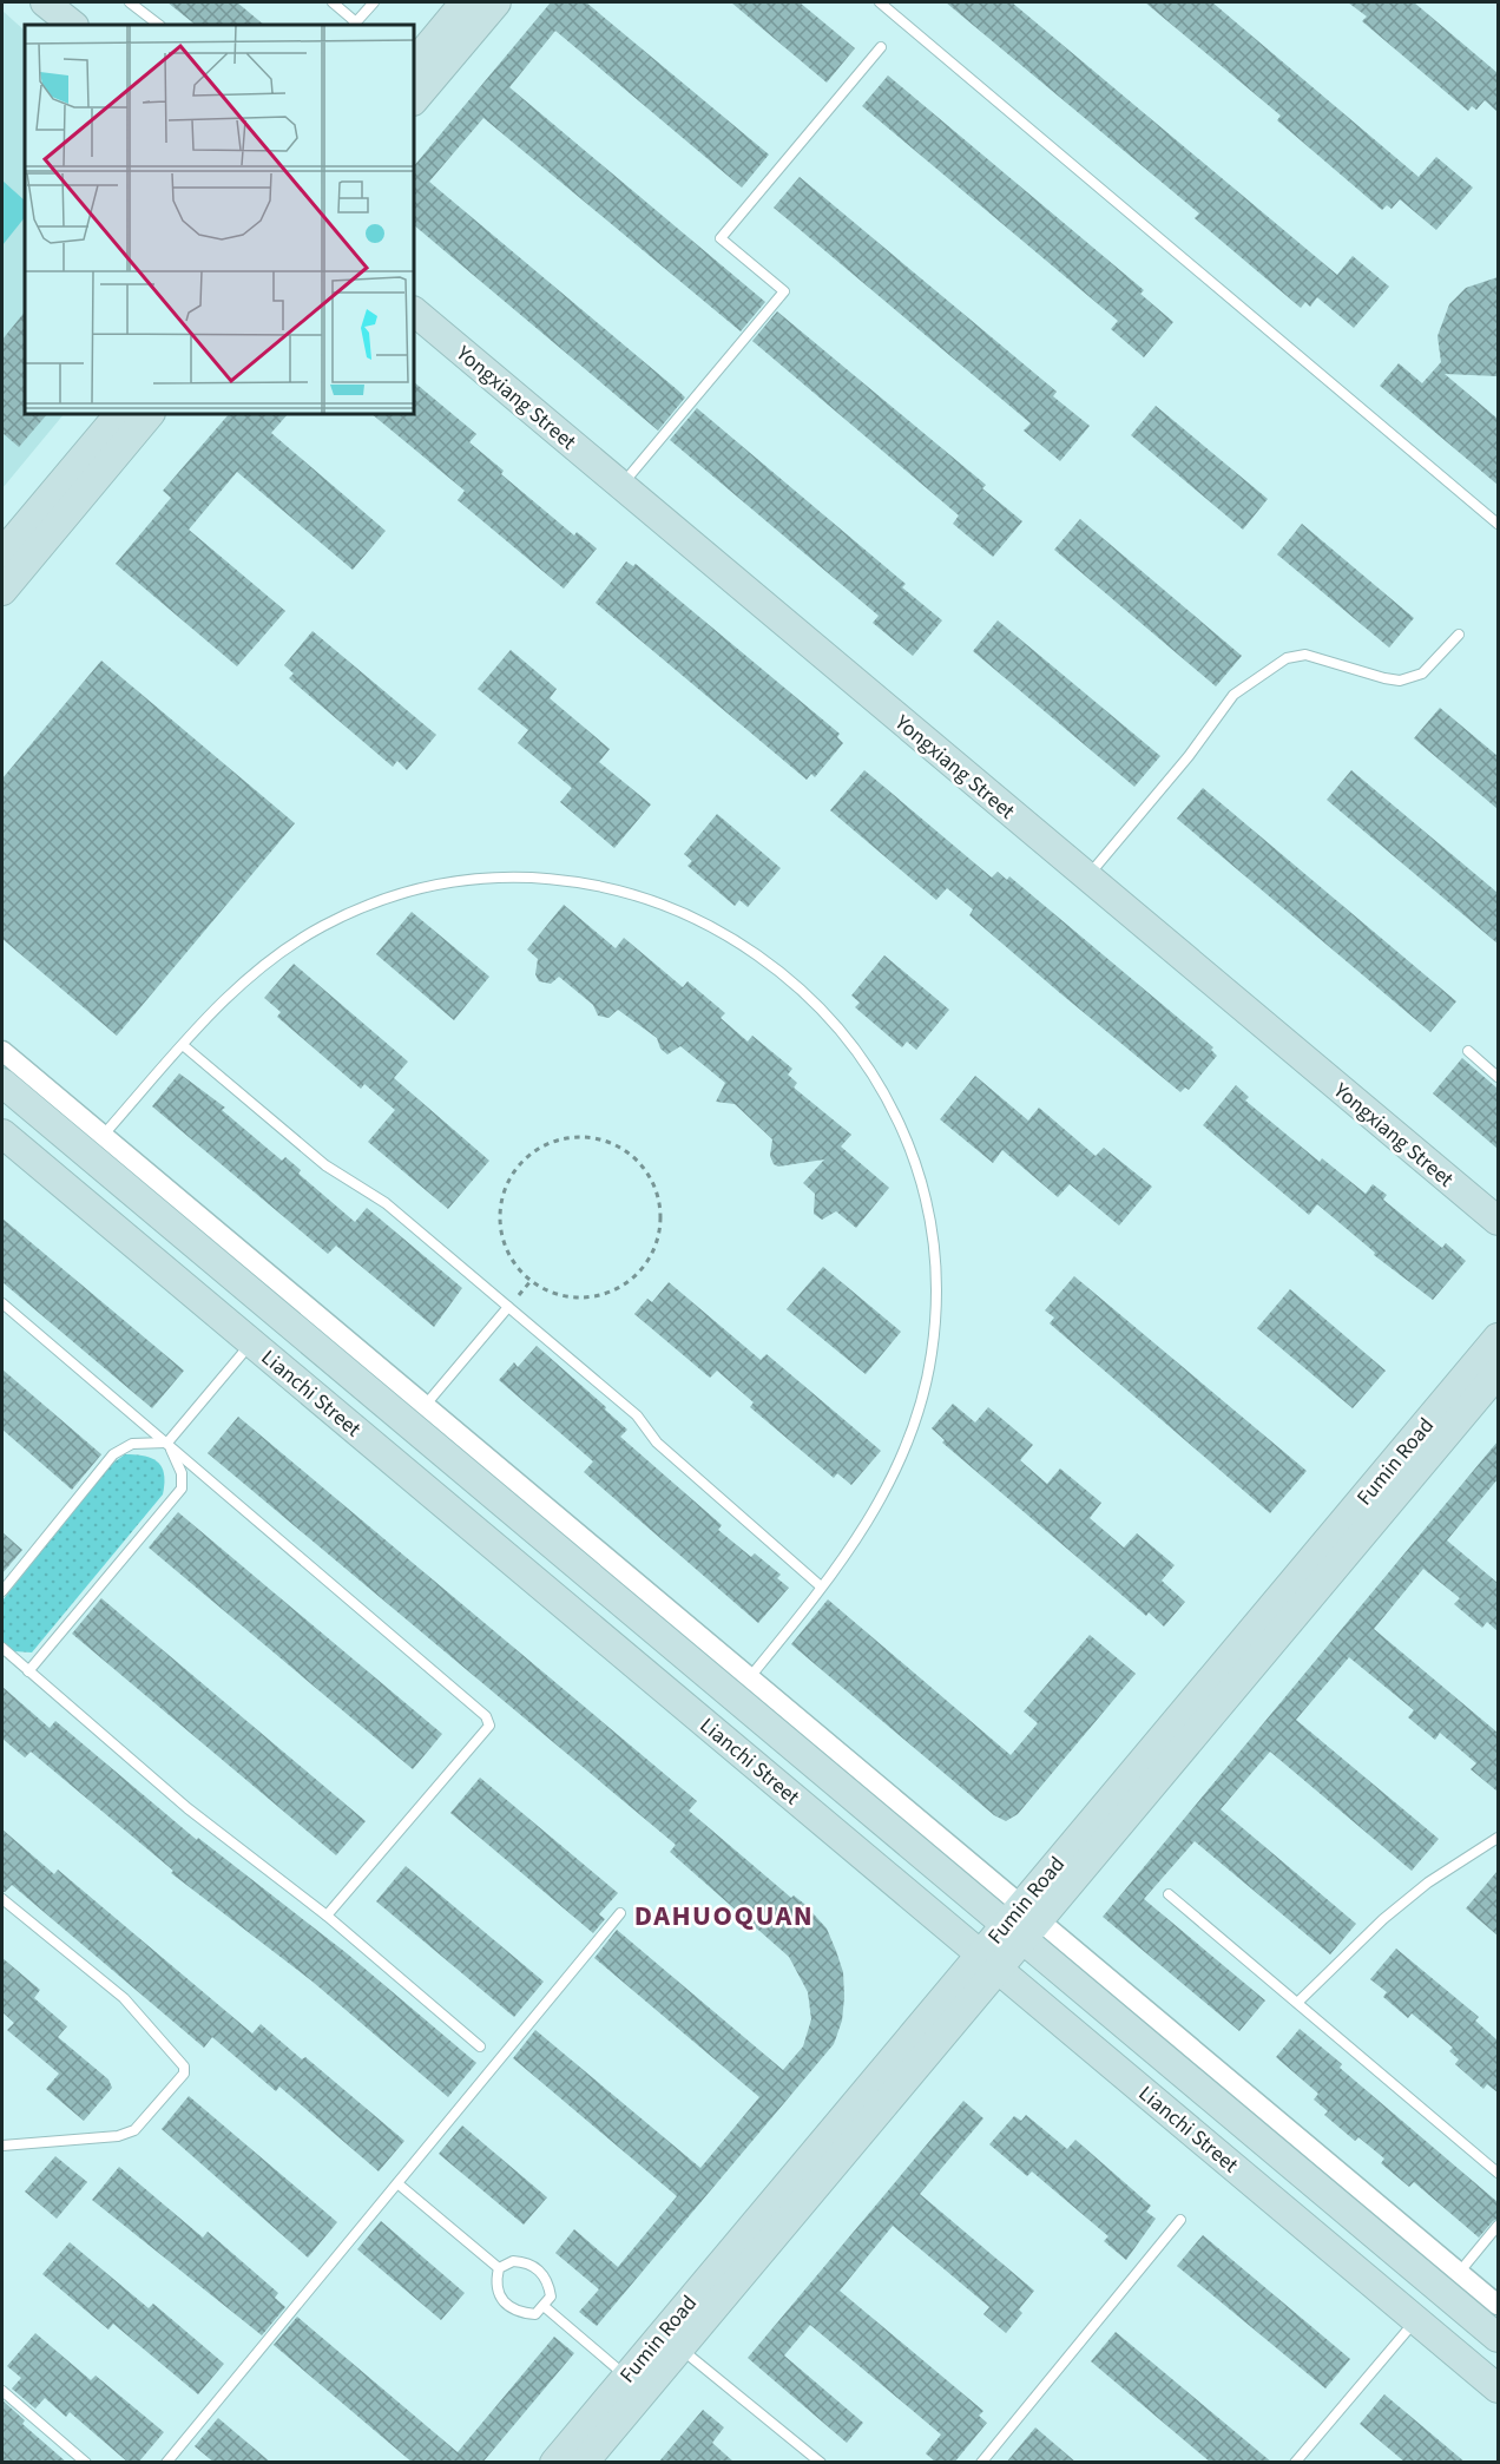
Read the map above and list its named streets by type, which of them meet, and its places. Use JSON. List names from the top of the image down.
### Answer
{
  "streets": {
    "street": ["Yongxiang Street", "Lianchi Street", "Fumin Road"]
  },
  "crossings": [
    ["Lianchi Street", "Fumin Road"]
  ],
  "districts": ["DAHUOQUAN"]
}
